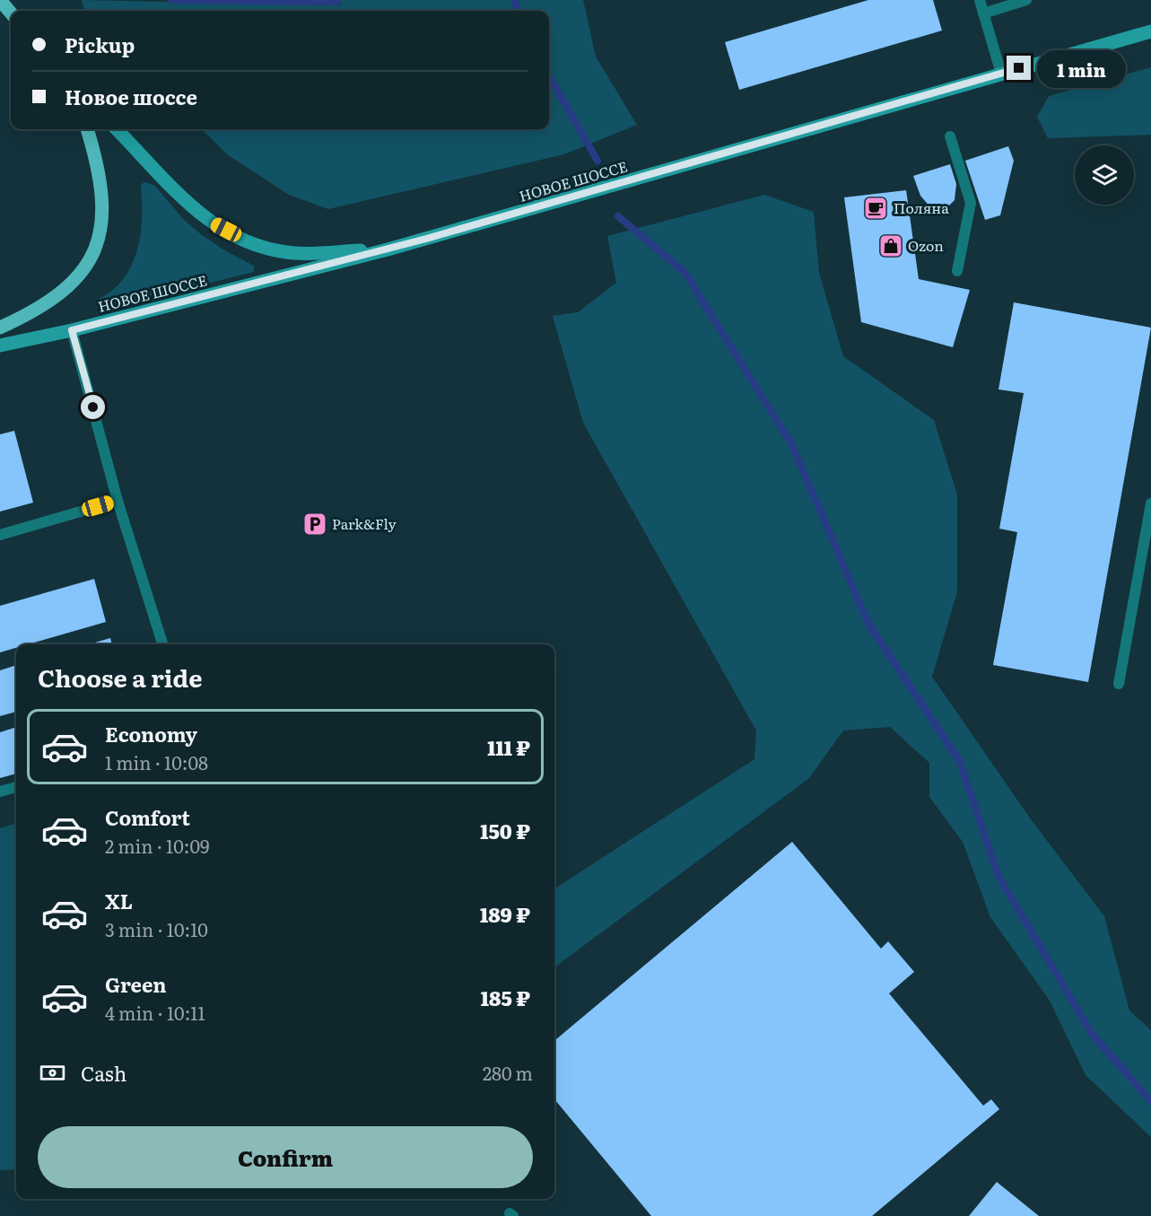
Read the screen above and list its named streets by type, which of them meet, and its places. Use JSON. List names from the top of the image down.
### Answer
{
  "streets": {
    "main road": ["НОВОЕ ШОССЕ"]
  },
  "places": {
    "cafe": ["Поляна"],
    "shop": ["Ozon"],
    "parking": ["Park&Fly"]
  },
  "page": {
    "banner": ["Pickup", "Новое шоссе"],
    "bubble": "1 min",
    "heading": "Choose a ride",
    "list": [
      {
        "name": "Economy",
        "note": "1 min · 10:08",
        "value": "111 ₽"
      },
      {
        "name": "Comfort",
        "note": "2 min · 10:09",
        "value": "150 ₽"
      },
      {
        "name": "XL",
        "note": "3 min · 10:10",
        "value": "189 ₽"
      },
      {
        "name": "Green",
        "note": "4 min · 10:11",
        "value": "185 ₽"
      }
    ],
    "pay": ["Cash", "280 m"],
    "buttons": "Confirm"
  }
}
